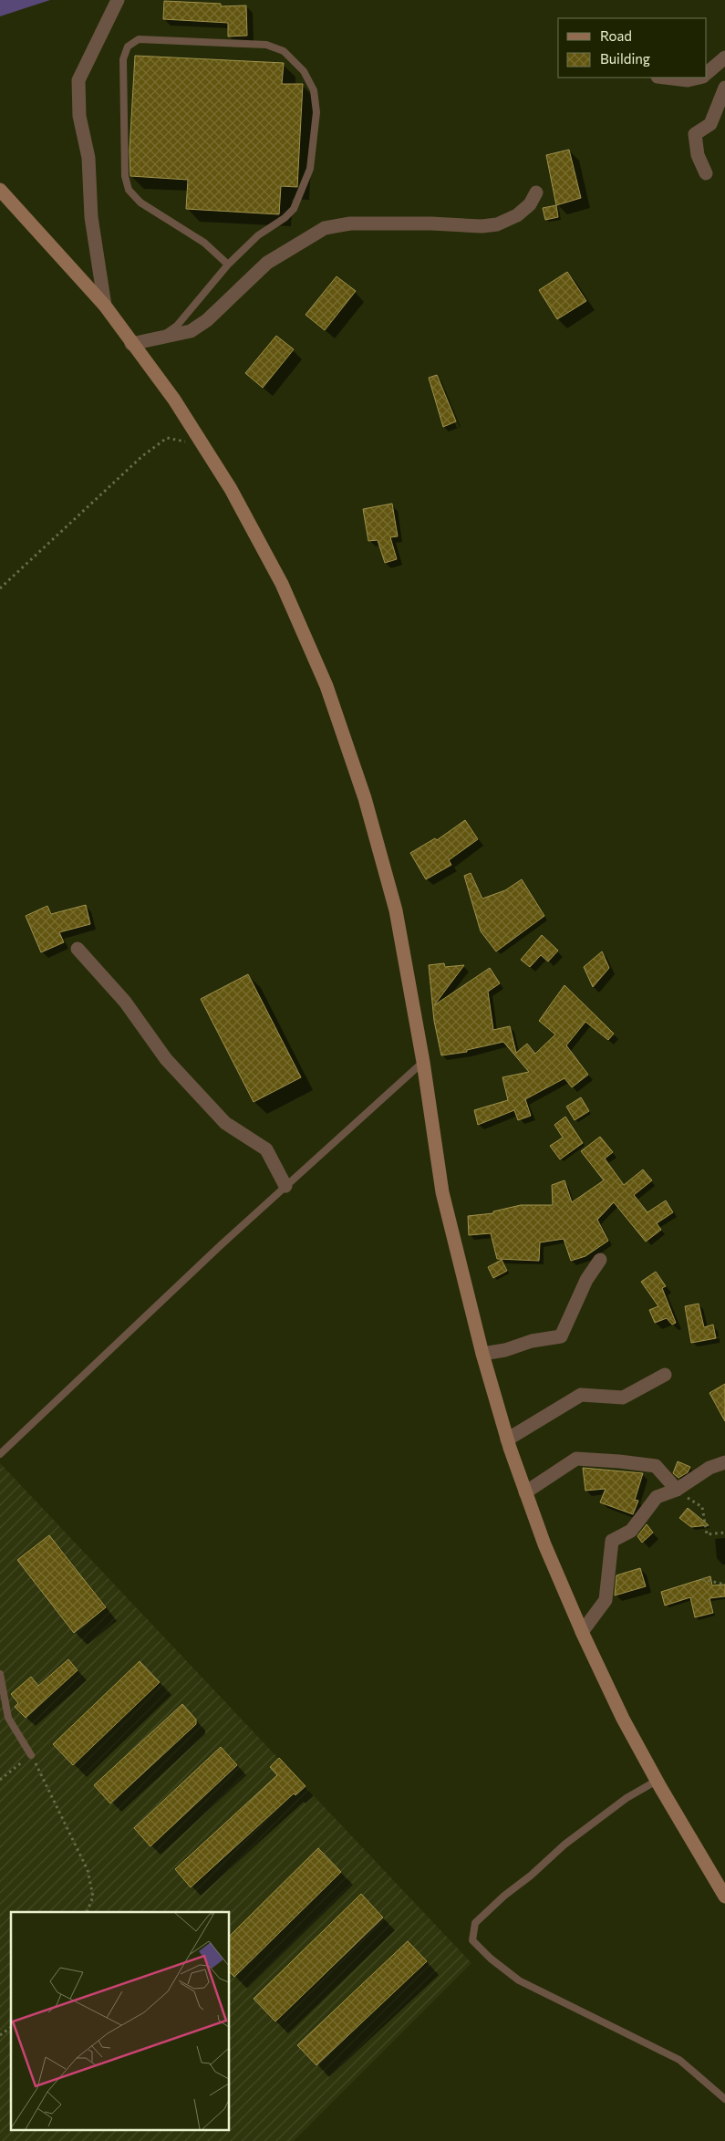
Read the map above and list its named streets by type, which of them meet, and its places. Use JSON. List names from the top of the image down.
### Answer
{
  "legend": ["Road", "Building"]
}
